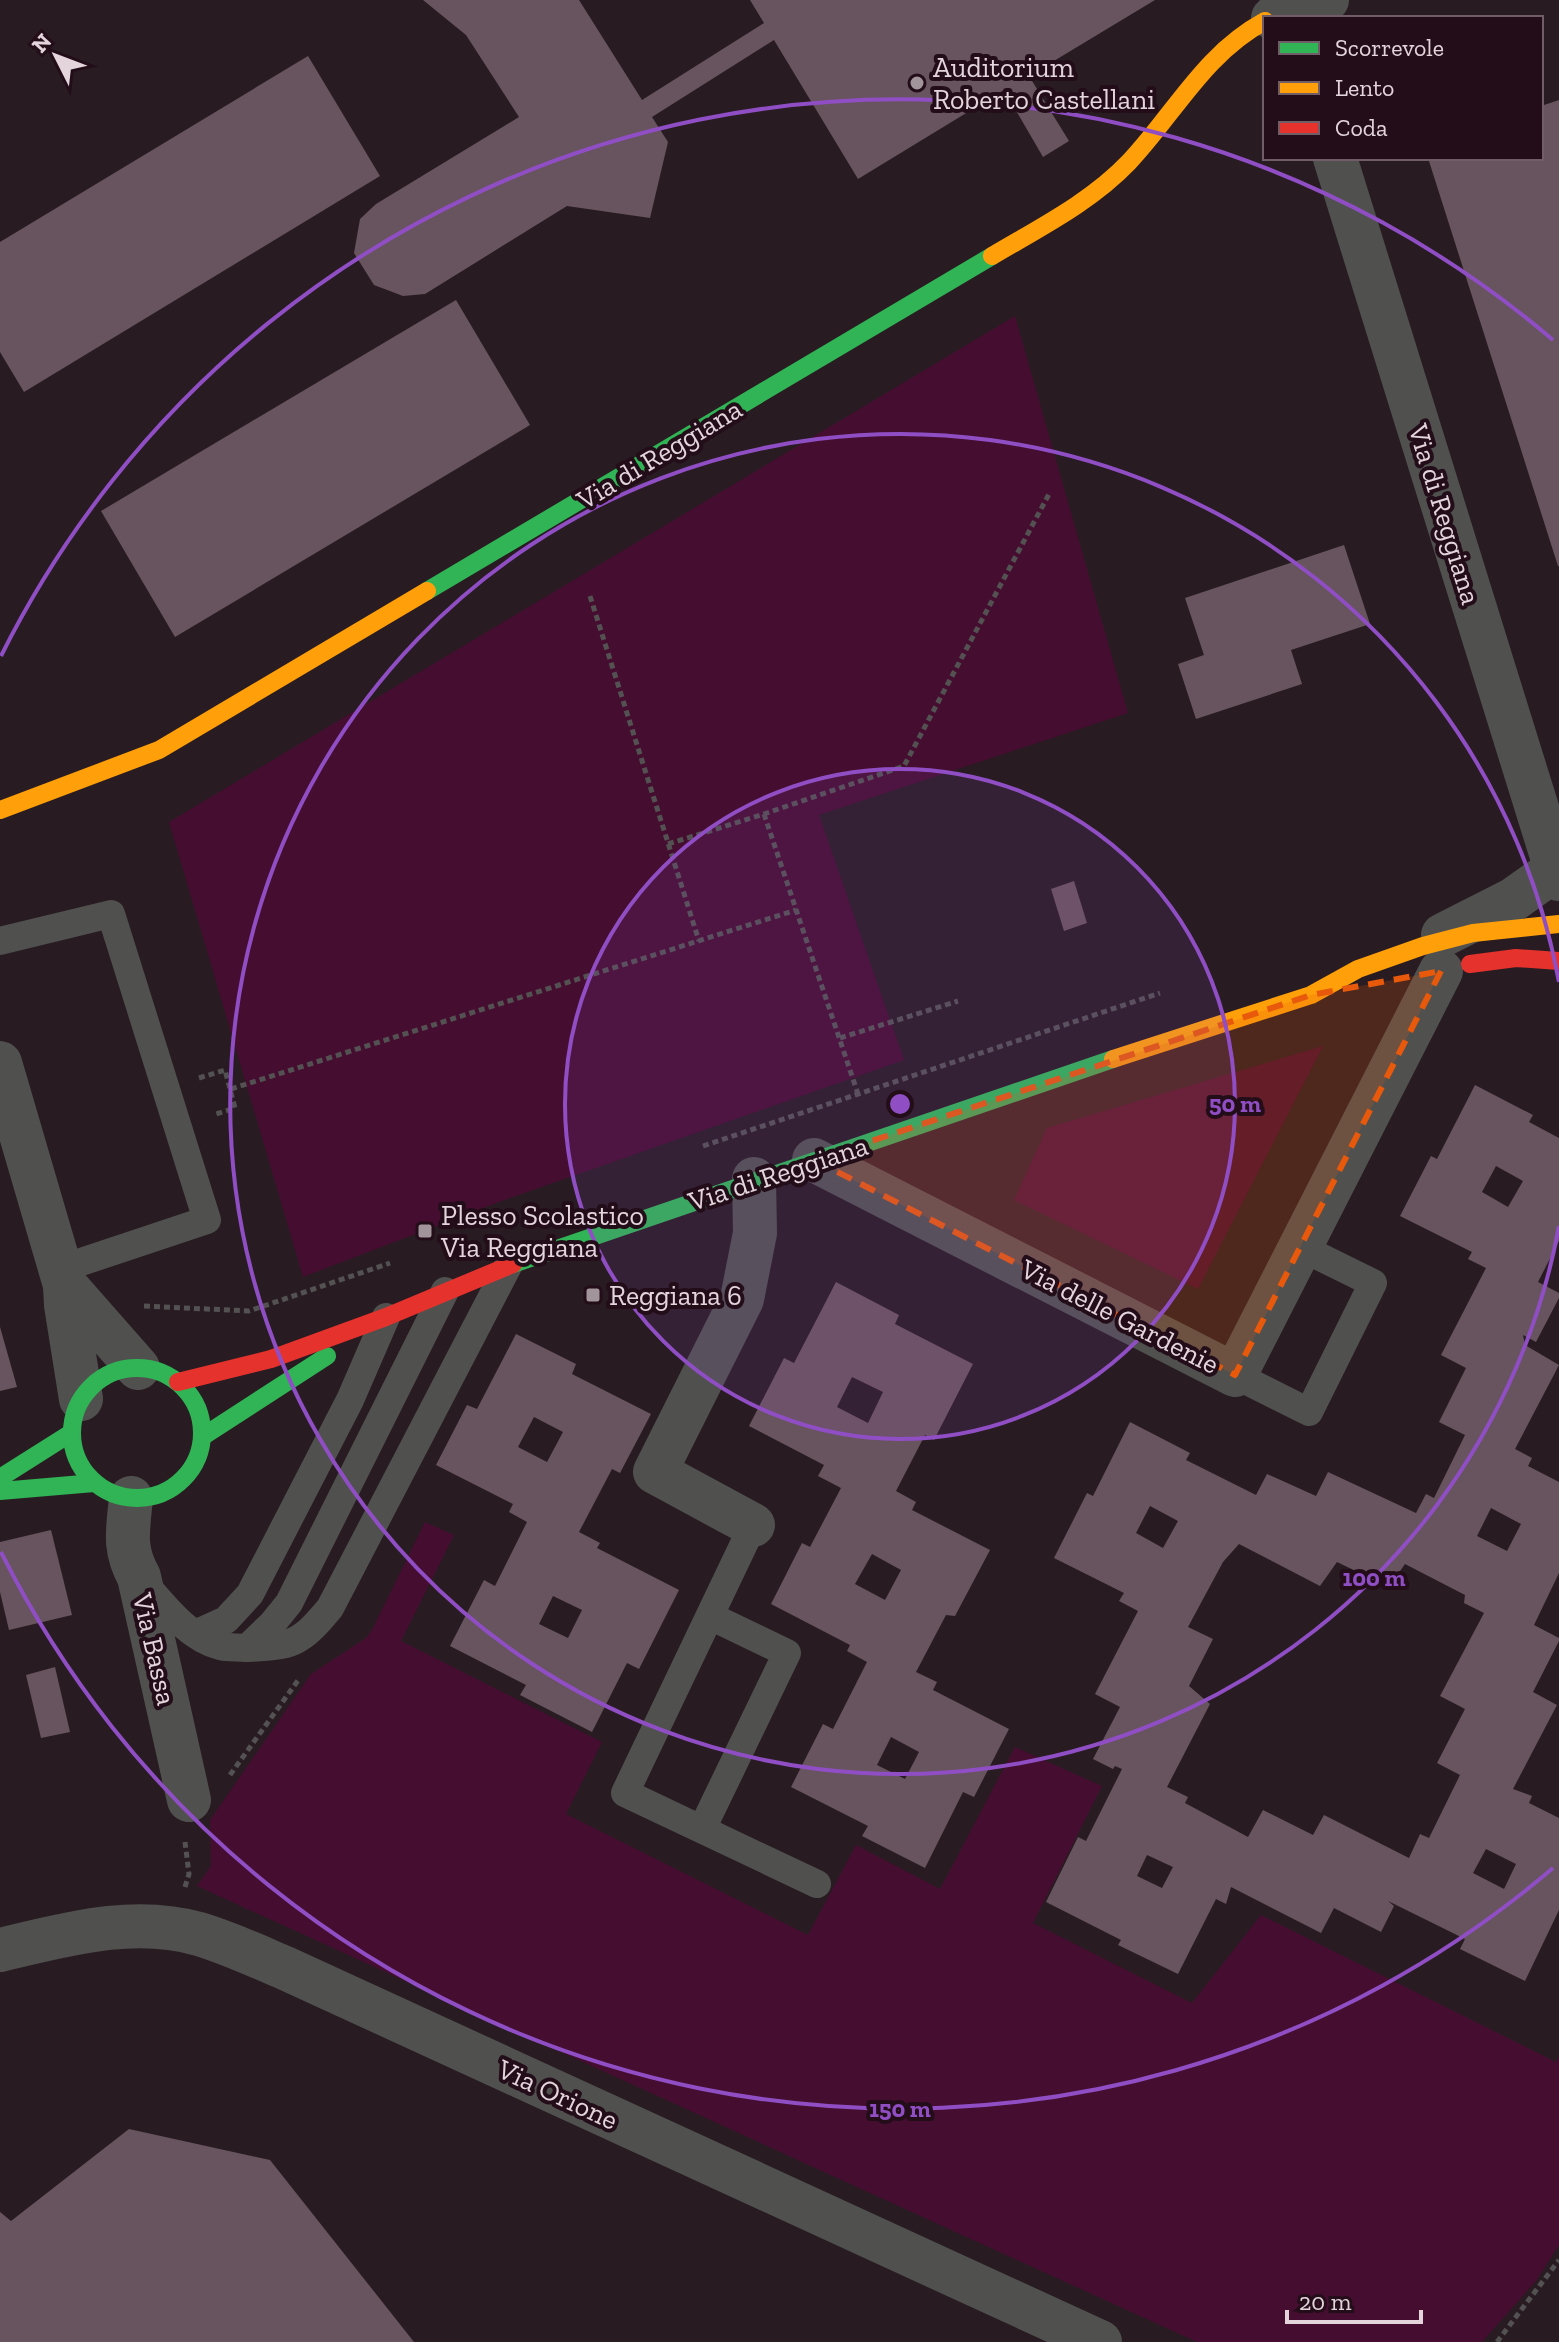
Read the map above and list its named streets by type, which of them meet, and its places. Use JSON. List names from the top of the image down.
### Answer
{
  "streets": {
    "street": [
      "Via di Reggiana",
      "Via delle Gardenie",
      "Via Bassa",
      "Via Orione"
    ]
  },
  "crossings": [
    ["Via di Reggiana", "Via delle Gardenie"],
    ["Via di Reggiana", "Via Bassa"]
  ],
  "places": {
    "other": ["Auditorium Roberto Castellani"],
    "transit": ["Plesso Scolastico Via Reggiana", "Reggiana 6"]
  },
  "legend": ["Scorrevole", "Lento", "Coda"],
  "scale_bar": "20 m",
  "north": "top left",
  "rings": ["50 m", "100 m", "150 m"]
}
